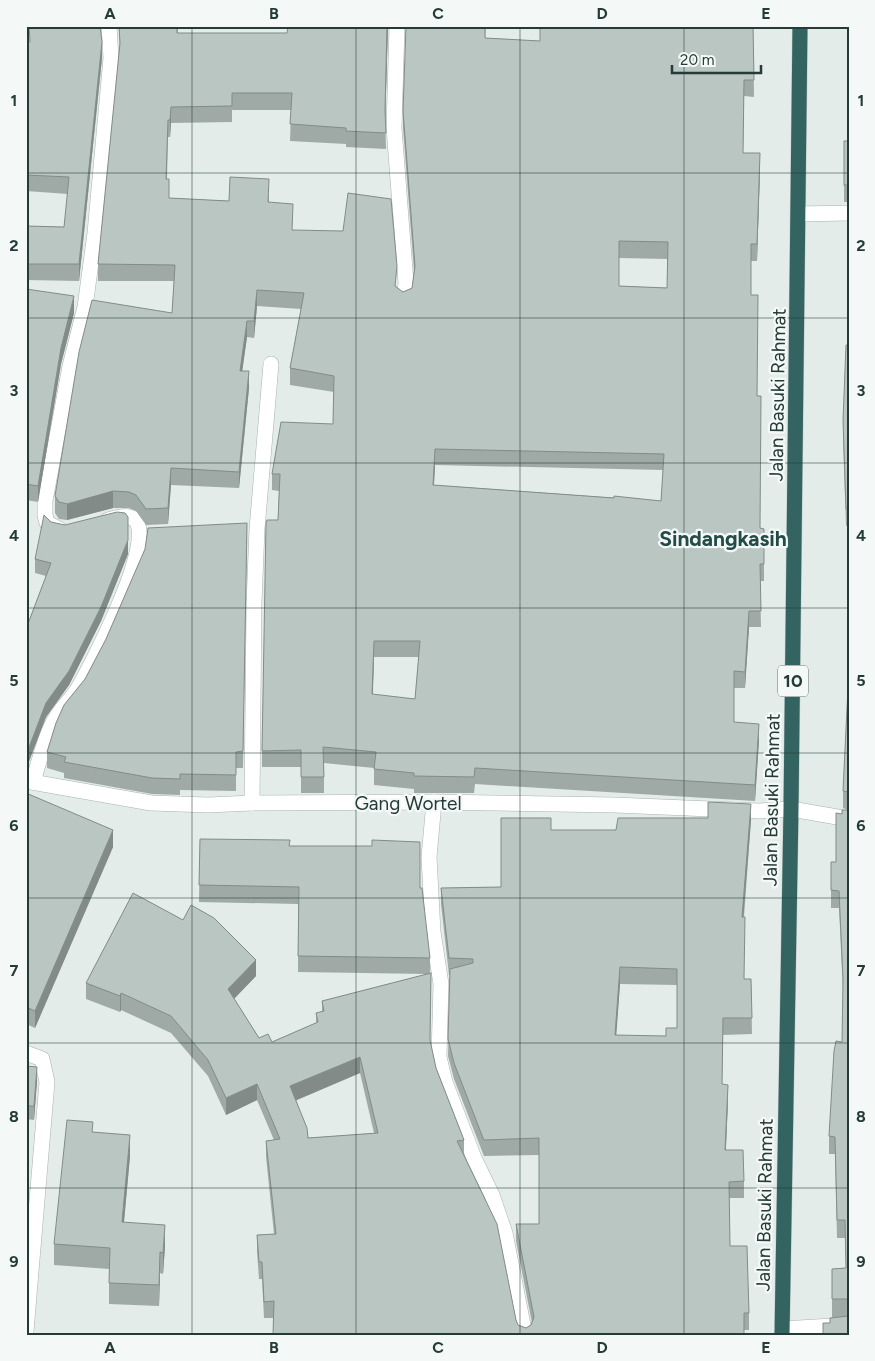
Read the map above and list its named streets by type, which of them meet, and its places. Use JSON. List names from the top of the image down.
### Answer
{
  "streets": {
    "highway": ["Jalan Basuki Rahmat", "10"],
    "street": ["Gang Wortel"]
  },
  "crossings": [
    ["Jalan Basuki Rahmat", "Gang Wortel"]
  ],
  "districts": ["Sindangkasih"],
  "scale_bar": "20 m",
  "grid": {
    "columns": [
      "A",
      "B",
      "C",
      "D",
      "E"
    ],
    "rows": [
      "1",
      "2",
      "3",
      "4",
      "5",
      "6",
      "7",
      "8",
      "9"
    ]
  }
}
